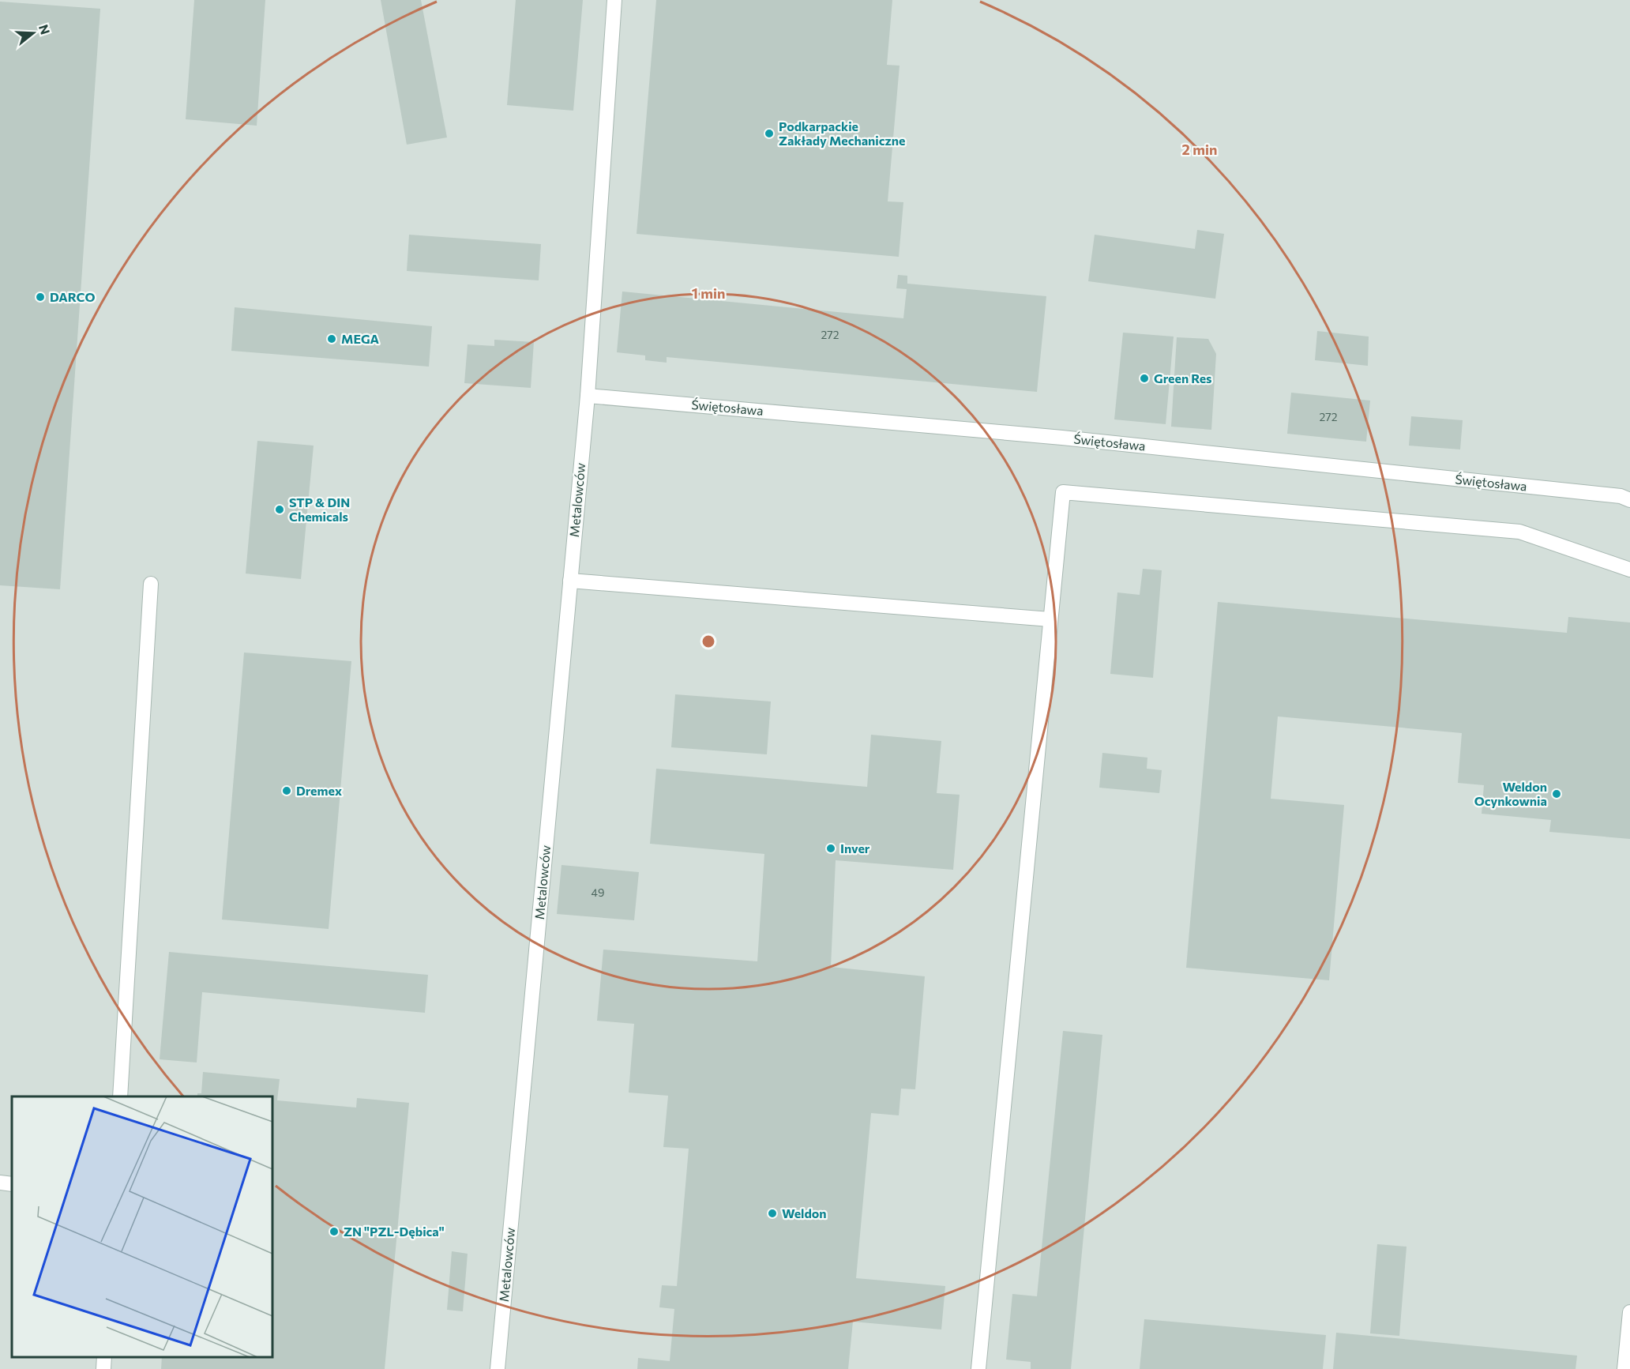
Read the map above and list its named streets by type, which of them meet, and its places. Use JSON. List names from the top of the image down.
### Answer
{
  "streets": {
    "street": ["Świętosława", "Metalowców"]
  },
  "crossings": [
    ["Świętosława", "Metalowców"]
  ],
  "places": [
    "Podkarpackie Zakłady Mechaniczne",
    "DARCO",
    "MEGA",
    "Green Res",
    "STP & DIN Chemicals",
    "Dremex",
    "Weldon Ocynkownia",
    "Inver",
    "Weldon",
    "ZN \"PZL-Dębica\""
  ],
  "house_numbers": ["272", "272", "49"],
  "north": "right",
  "rings": ["2 min", "1 min"]
}
